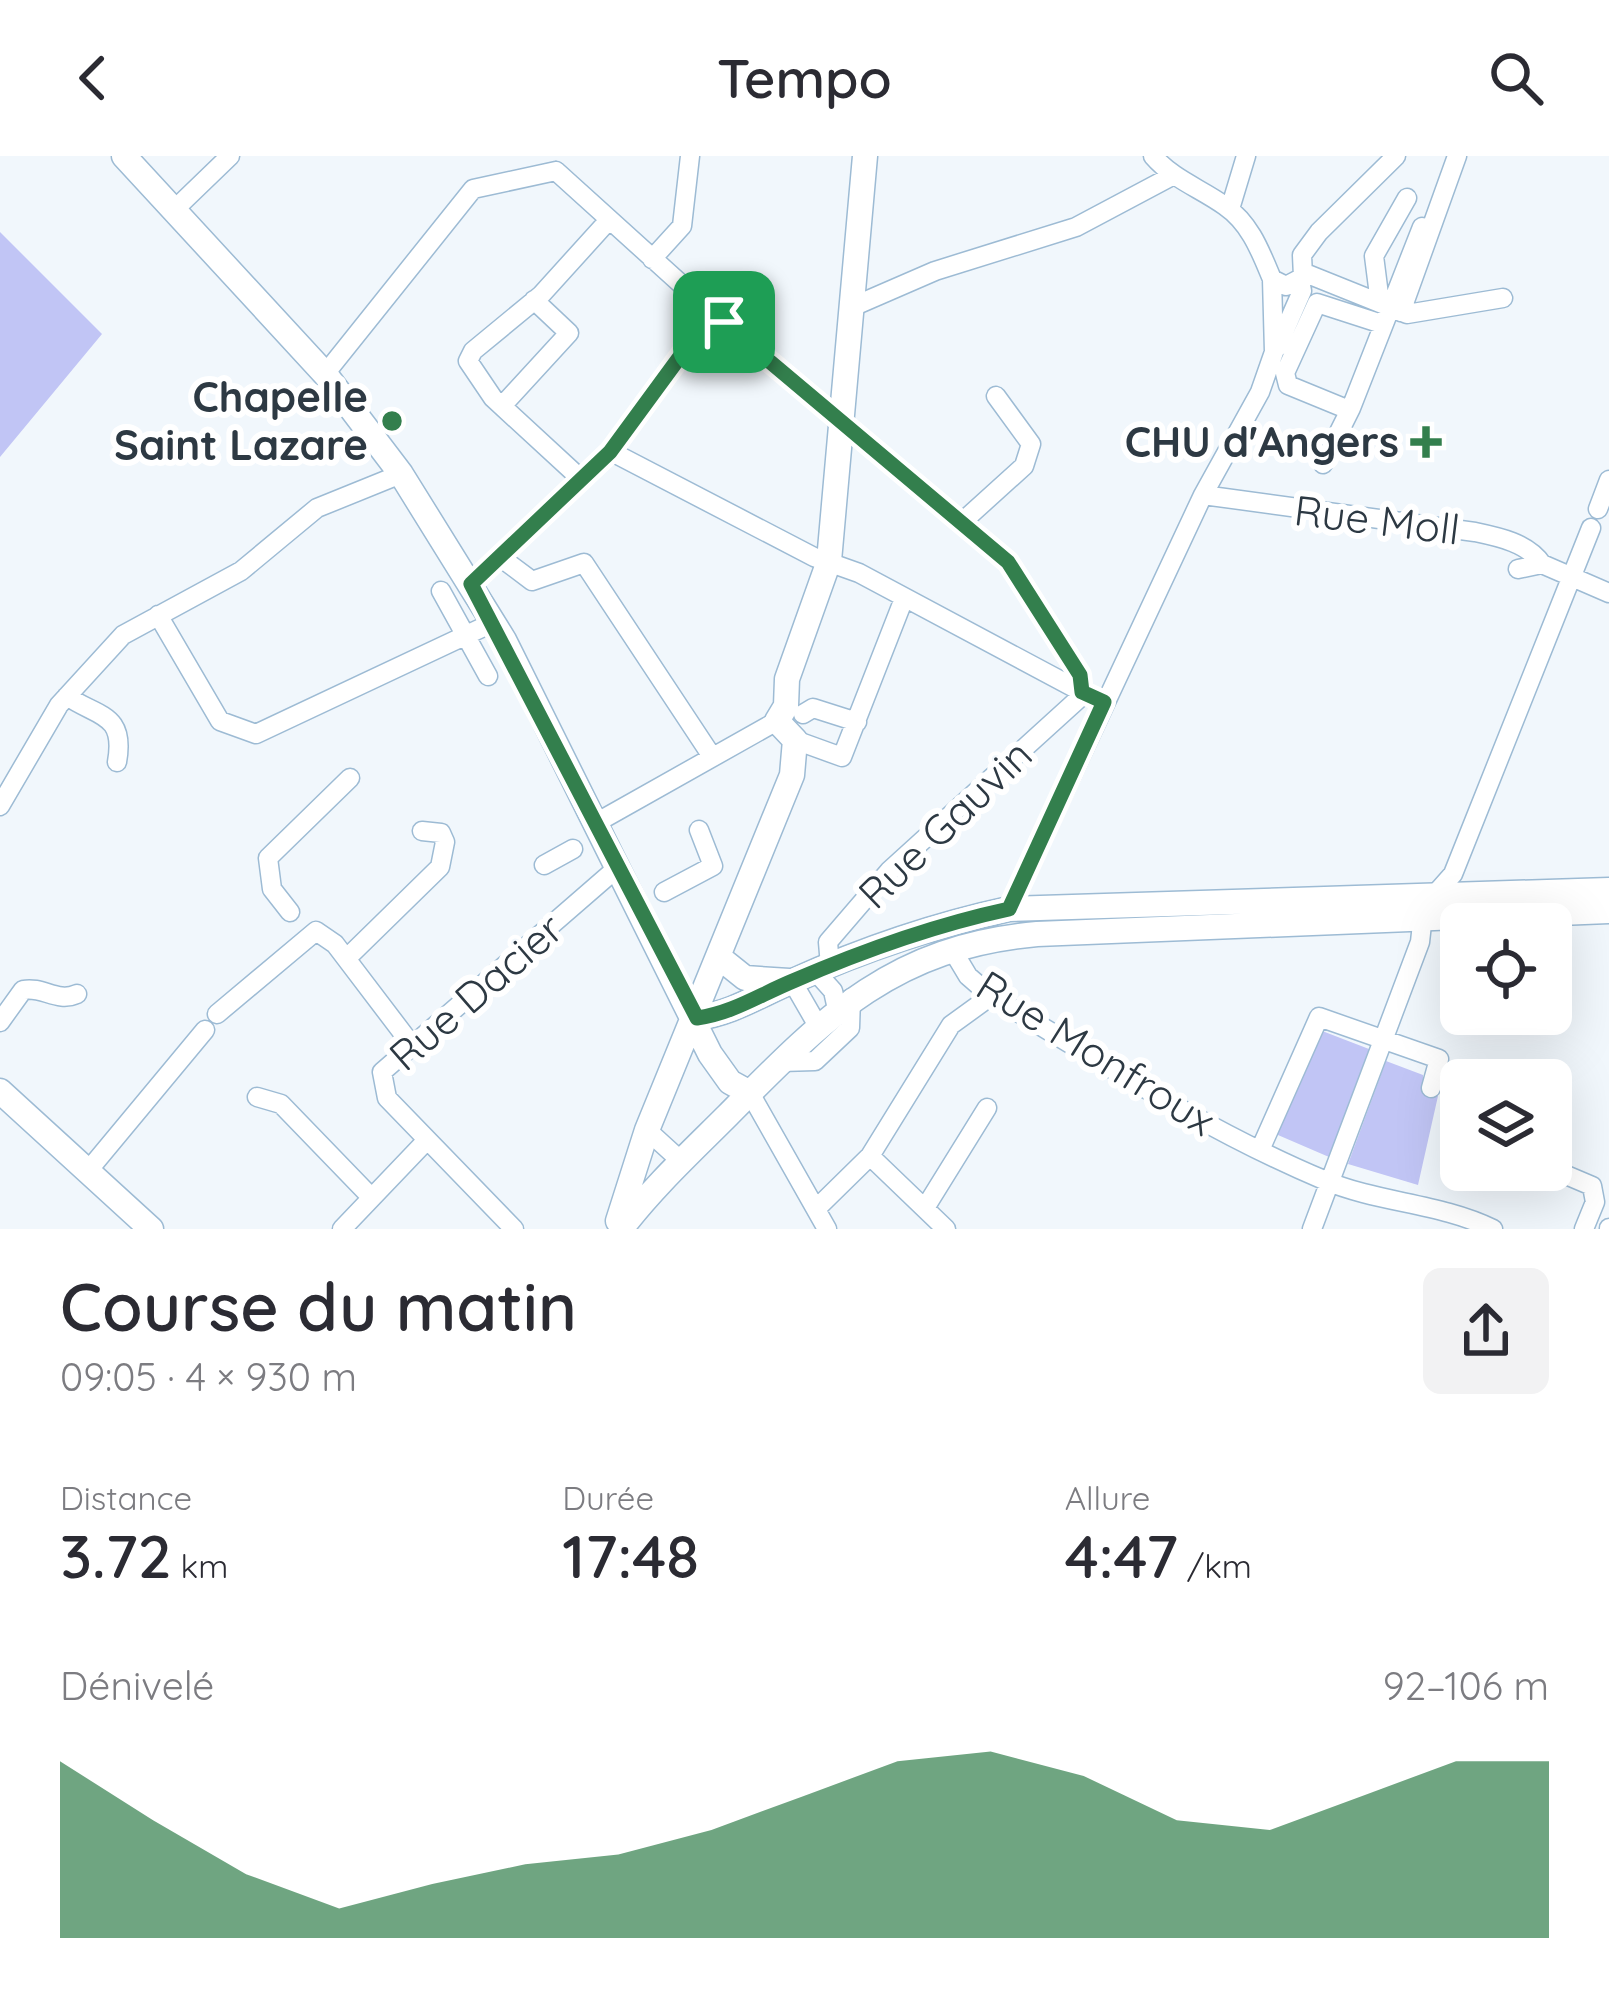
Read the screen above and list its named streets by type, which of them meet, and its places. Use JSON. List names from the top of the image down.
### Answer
{
  "streets": {
    "street": [
      "Rue Moll",
      "Rue Gauvin",
      "Rue Dacier",
      "Rue Monfroux"
    ]
  },
  "places": {
    "other": ["Chapelle Saint Lazare"],
    "health": ["CHU d'Angers"]
  },
  "page": {
    "header": "Tempo",
    "heading": ["Course du matin", "09:05 · 4 × 930 m"],
    "stats": [
      ["Distance", "3.72 km"],
      ["Durée", "17:48"],
      ["Allure", "4:47 /km"]
    ],
    "chart": ["Dénivelé", "92–106 m"]
  }
}
